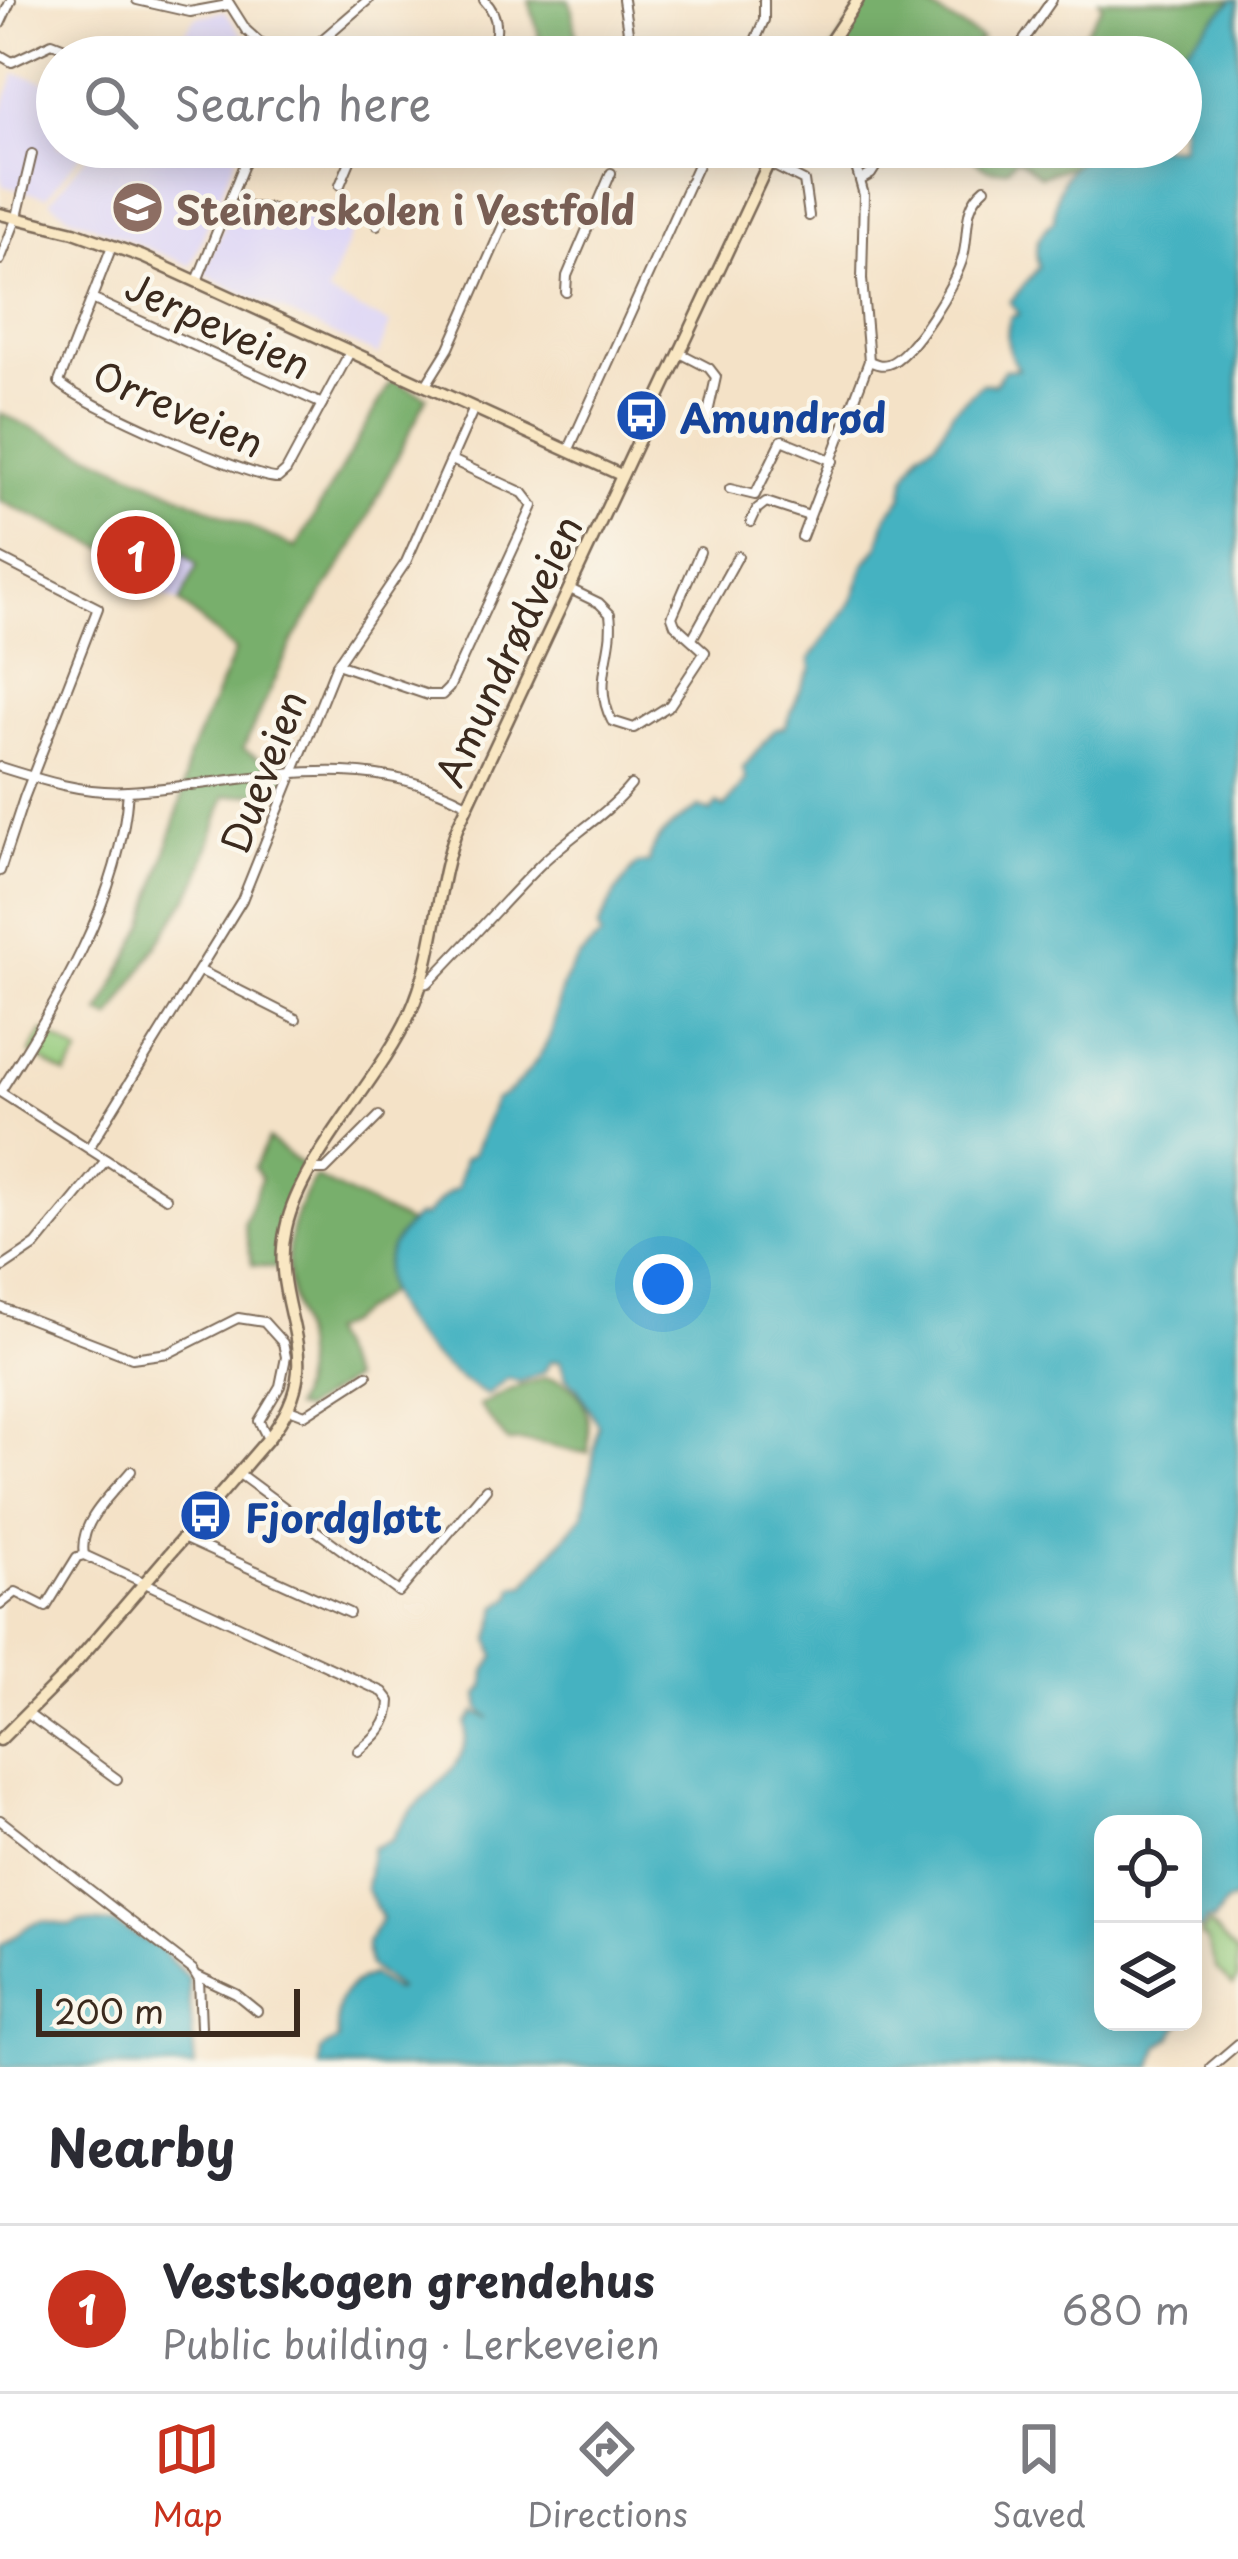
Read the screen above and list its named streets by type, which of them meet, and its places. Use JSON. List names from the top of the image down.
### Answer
{
  "streets": {
    "main road": ["Amundrødveien"],
    "street": ["Jerpeveien", "Orreveien", "Dueveien"]
  },
  "crossings": [
    ["Jerpeveien", "Orreveien"]
  ],
  "places": {
    "school or university": ["Steinerskolen i Vestfold"],
    "bus stop": ["Amundrød", "Fjordgløtt"]
  },
  "scale_bar": "200 m",
  "page": {
    "search": "Search here",
    "pins": "1",
    "scale": "200 m",
    "heading": "Nearby",
    "list": [
      {
        "mark": "1",
        "name": "Vestskogen grendehus",
        "note": "Public building · Lerkeveien",
        "value": "680 m"
      }
    ],
    "nav": ["Map", "Directions", "Saved"]
  }
}
